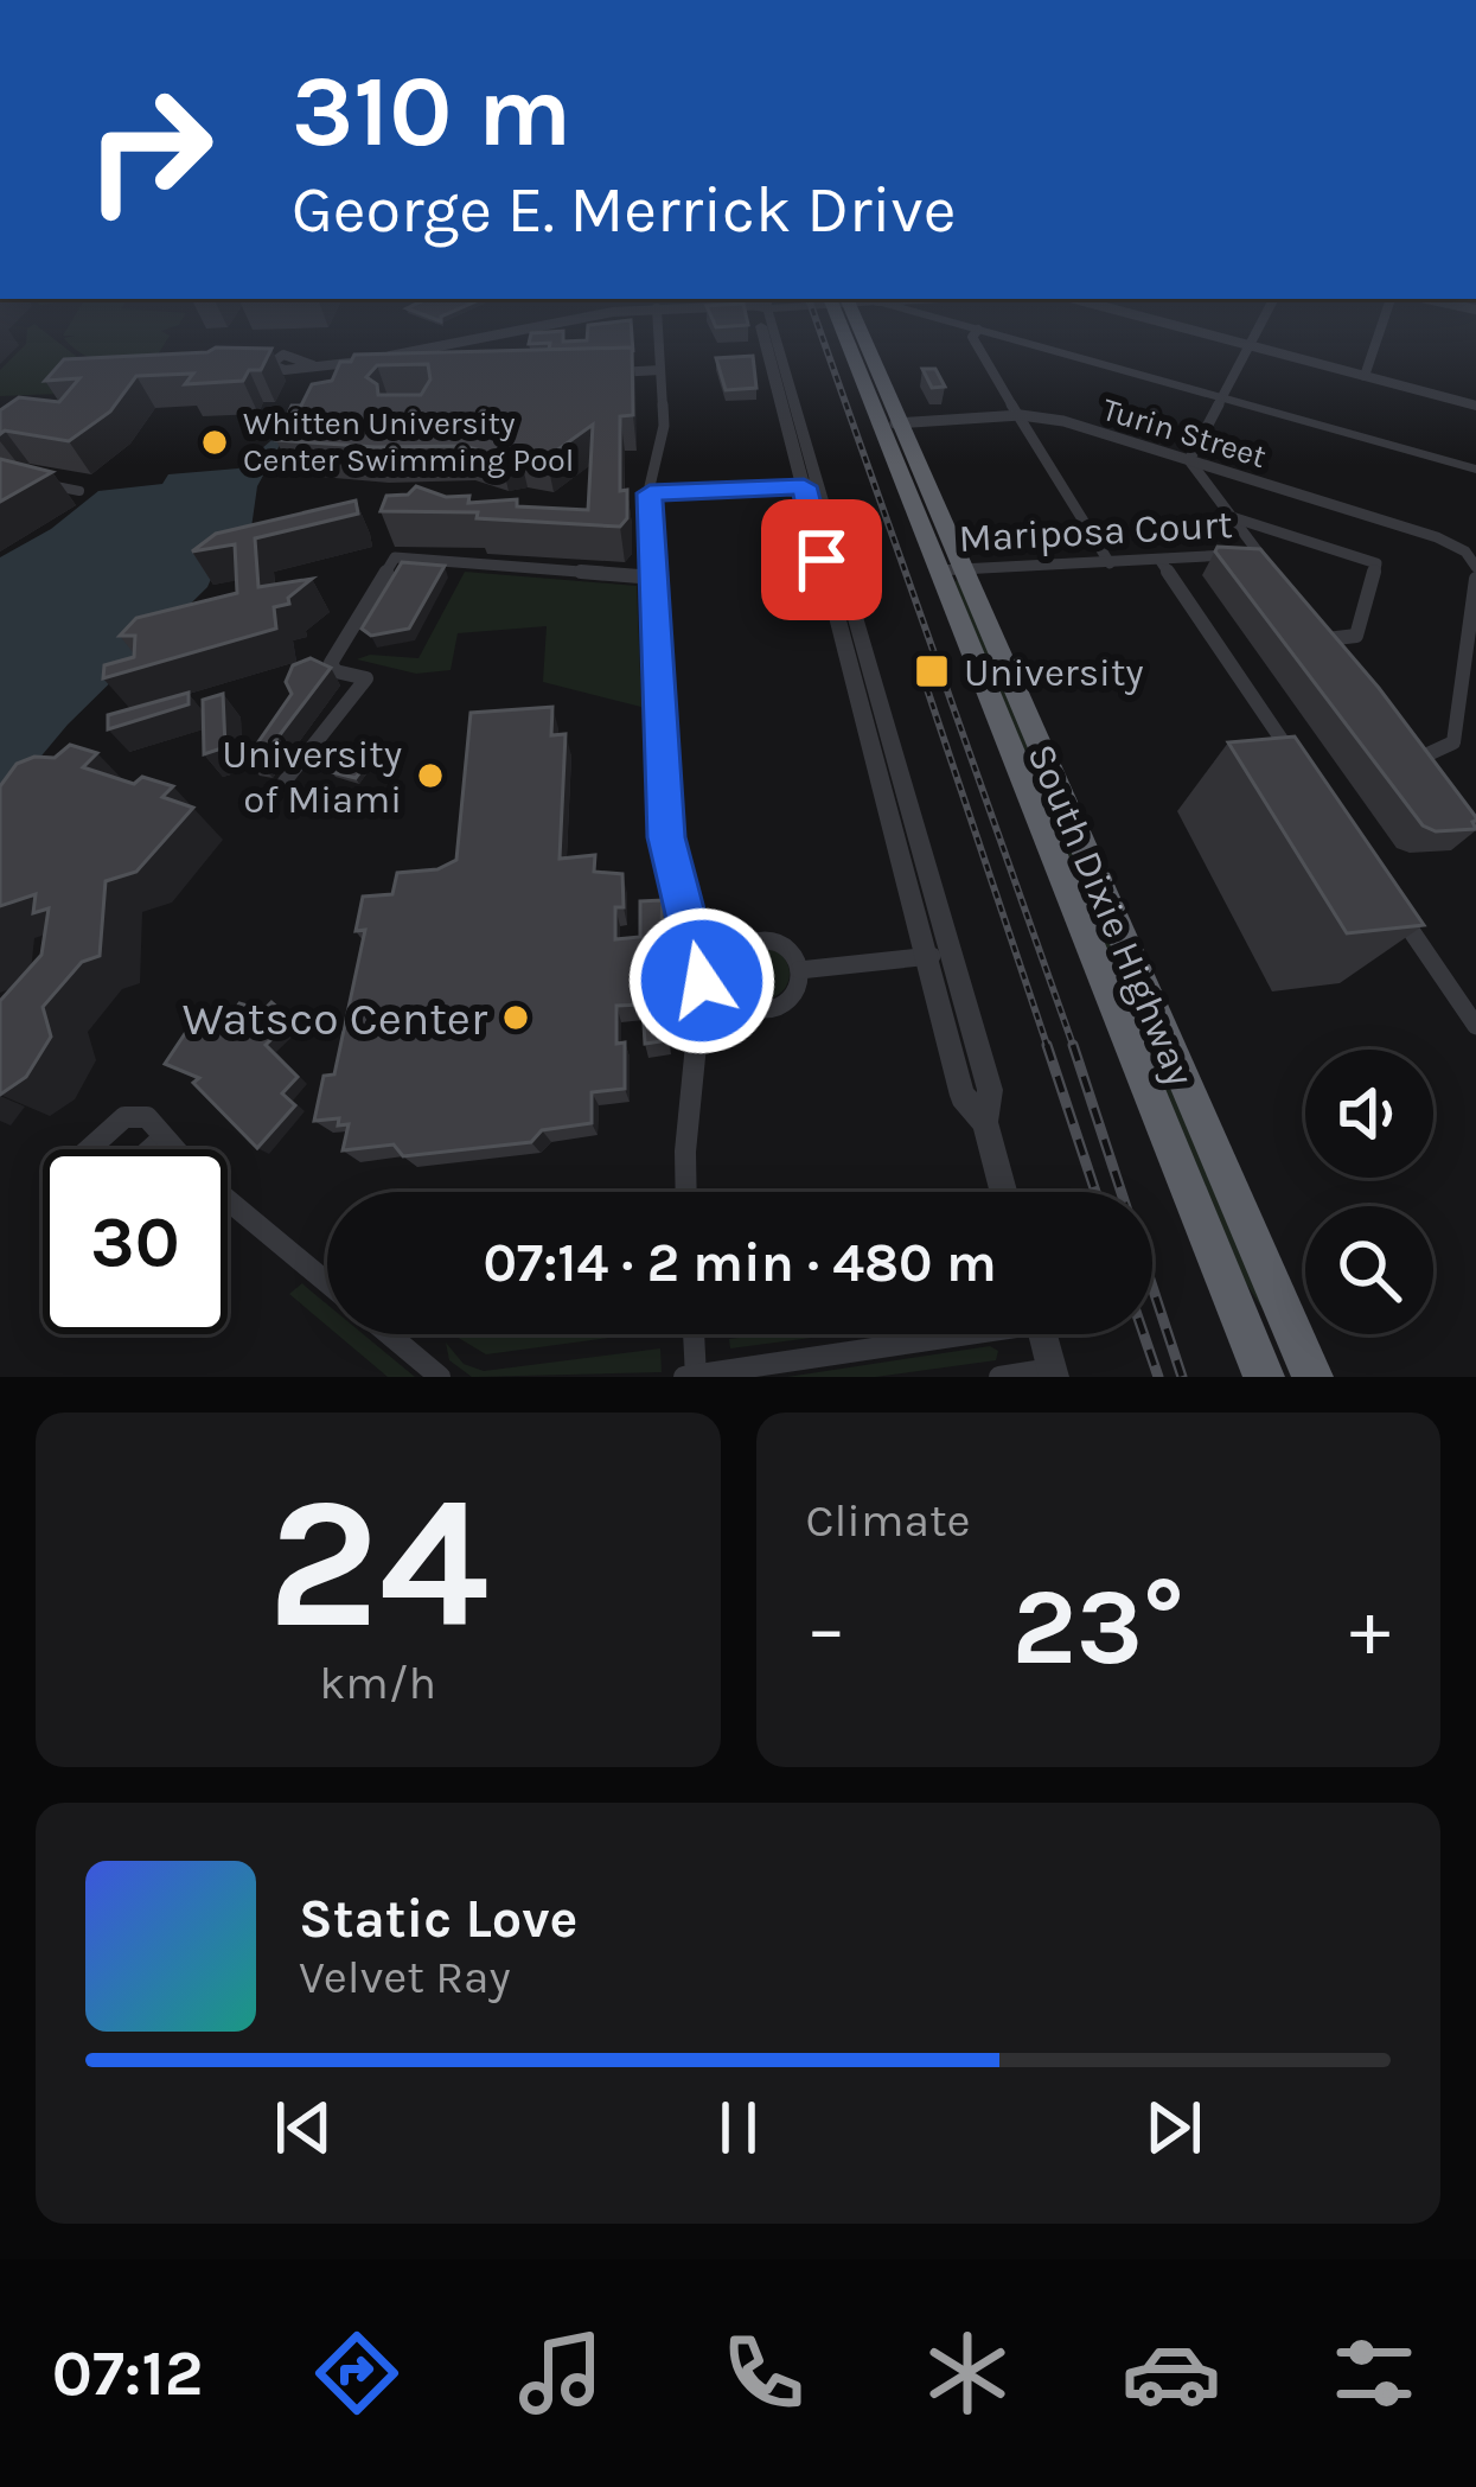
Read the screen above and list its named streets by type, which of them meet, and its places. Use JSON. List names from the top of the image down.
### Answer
{
  "streets": {
    "highway": ["South Dixie Highway"],
    "street": ["Turin Street", "Mariposa Court"]
  },
  "crossings": [
    ["Turin Street", "South Dixie Highway"],
    ["Mariposa Court", "South Dixie Highway"]
  ],
  "places": {
    "other": ["Whitten University Center Swimming Pool", "University of Miami", "Watsco Center"],
    "transit": ["University"]
  },
  "page": {
    "turn": ["310 m", "George E. Merrick Drive"],
    "limit": "30",
    "trip": "07:14 · 2 min · 480 m",
    "tile": [
      ["24", "km/h"],
      "Climate"
    ],
    "heat": ["−", "23°", "+"],
    "song": ["Static Love", "Velvet Ray"],
    "tabs": "07:12"
  }
}
